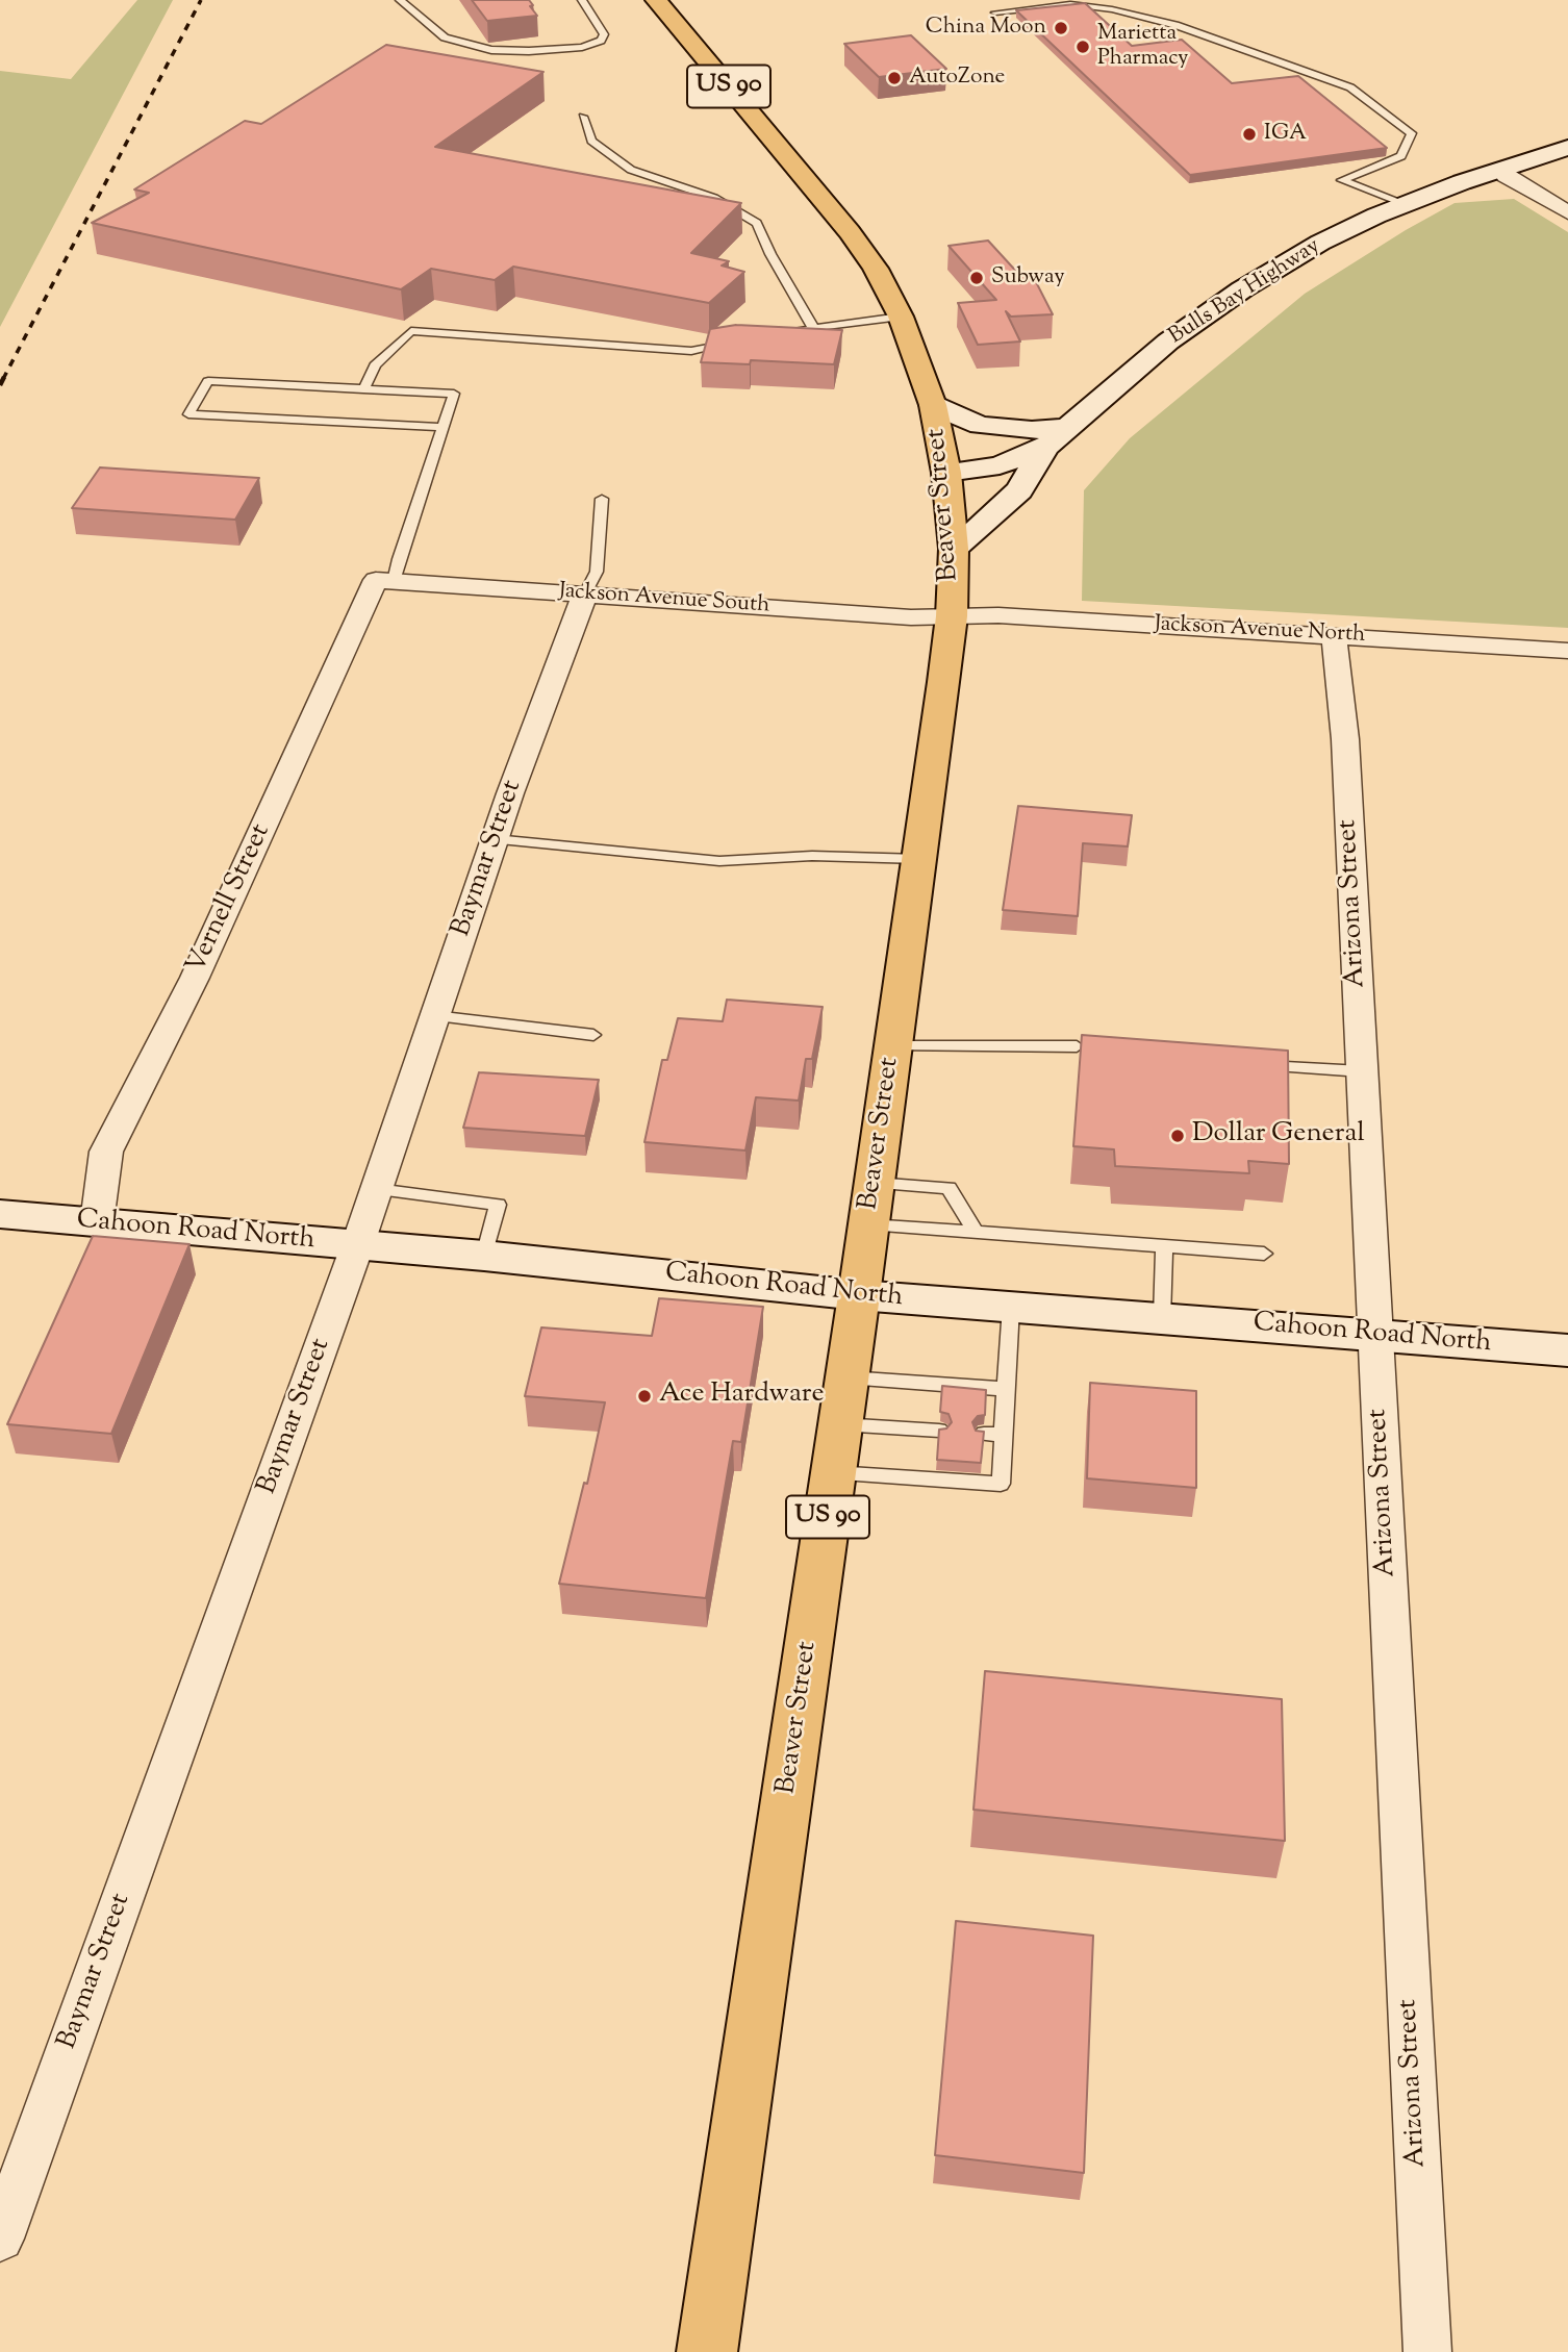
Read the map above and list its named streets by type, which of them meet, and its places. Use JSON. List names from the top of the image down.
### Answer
{
  "streets": {
    "main road": [
      "US 90",
      "Bulls Bay Highway",
      "Beaver Street",
      "Cahoon Road North"
    ],
    "street": [
      "Jackson Avenue South",
      "Jackson Avenue North",
      "Baymar Street",
      "Vernell Street",
      "Arizona Street"
    ]
  },
  "crossings": [
    ["Bulls Bay Highway", "Beaver Street"],
    ["Beaver Street", "Jackson Avenue South"],
    ["Beaver Street", "Jackson Avenue North"],
    ["Beaver Street", "Cahoon Road North"],
    ["Jackson Avenue South", "Jackson Avenue North"],
    ["Jackson Avenue South", "Baymar Street"],
    ["Jackson Avenue South", "Vernell Street"],
    ["Jackson Avenue North", "Arizona Street"],
    ["Baymar Street", "Cahoon Road North"],
    ["Vernell Street", "Cahoon Road North"],
    ["Arizona Street", "Cahoon Road North"]
  ],
  "places": [
    "China Moon",
    "Marietta Pharmacy",
    "AutoZone",
    "IGA",
    "Subway",
    "Dollar General",
    "Ace Hardware"
  ]
}
